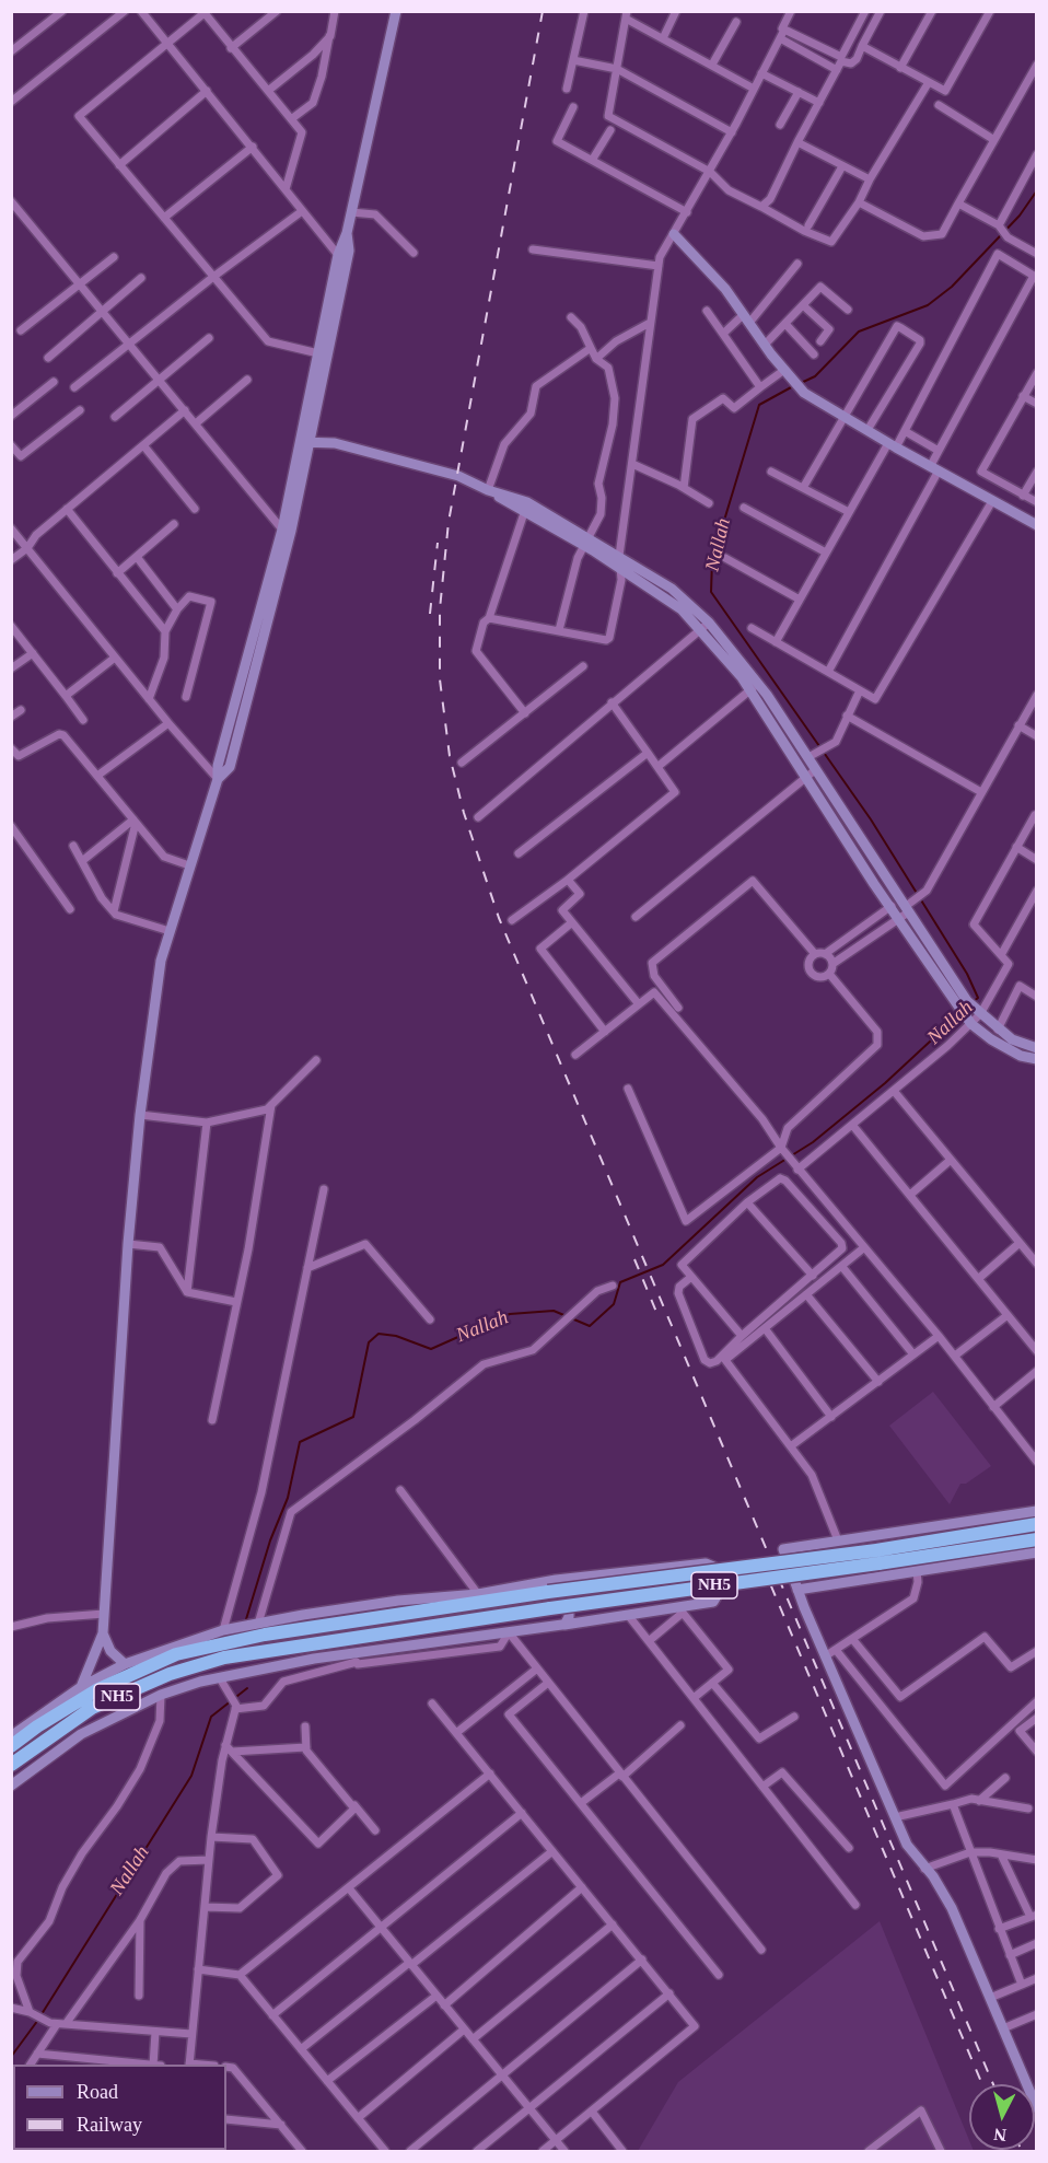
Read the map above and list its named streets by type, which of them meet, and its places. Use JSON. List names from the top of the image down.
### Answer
{
  "streets": {
    "highway": ["NH5"]
  },
  "water": ["Nallah"],
  "legend": ["Road", "Railway"],
  "north": "bottom"
}
